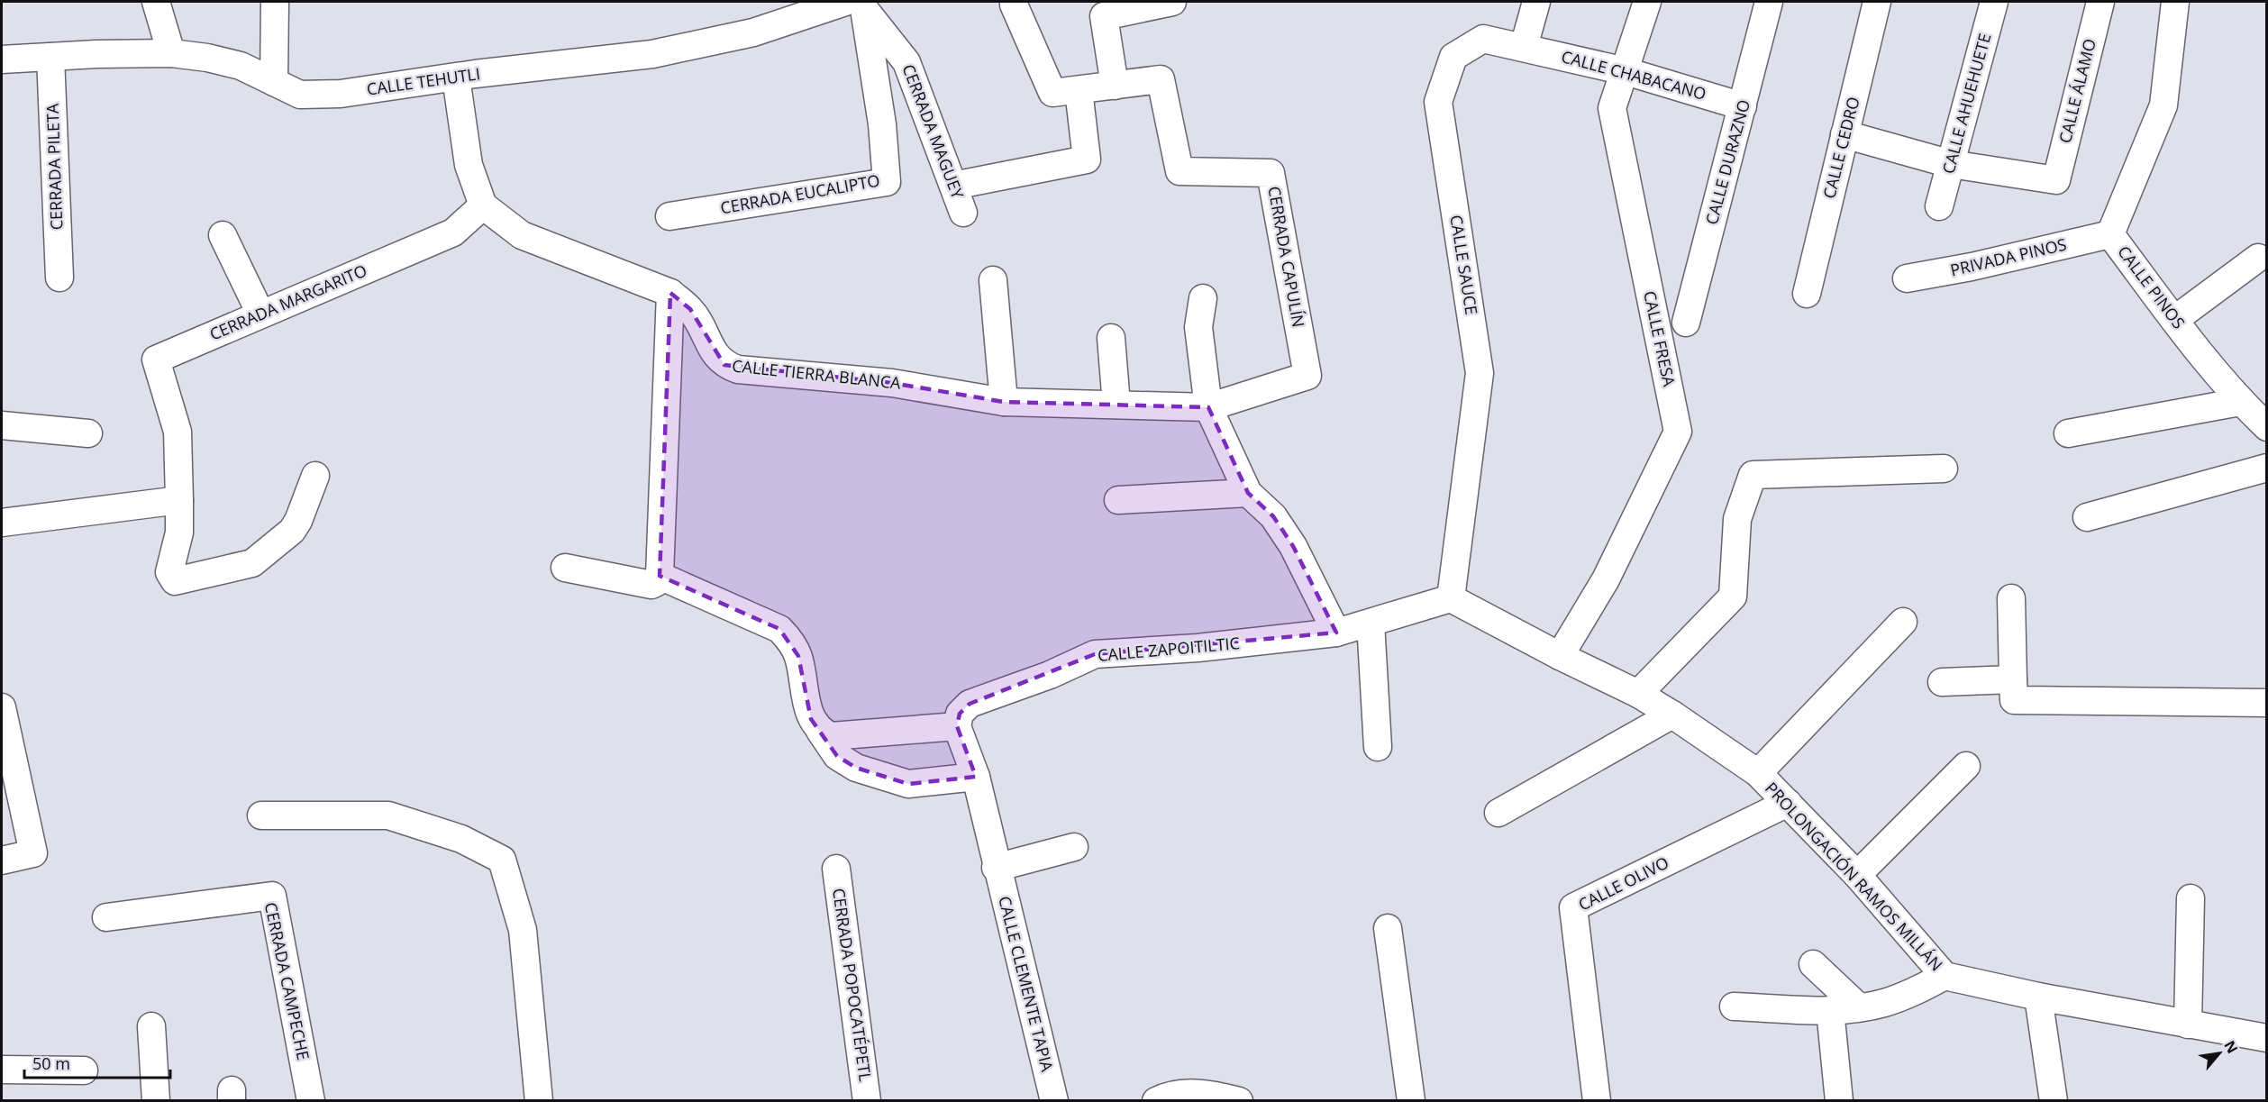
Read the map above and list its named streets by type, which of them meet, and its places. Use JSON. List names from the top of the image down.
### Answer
{
  "streets": {
    "street": [
      "CALLE CHABACANO",
      "CALLE TEHUTLI",
      "CALLE ÁLAMO",
      "CALLE AHUEHUETE",
      "CERRADA MAGUEY",
      "CALLE CEDRO",
      "CALLE DURAZNO",
      "CERRADA PILETA",
      "CERRADA EUCALIPTO",
      "CERRADA CAPULÍN",
      "PRIVADA PINOS",
      "CALLE SAUCE",
      "CALLE PINOS",
      "CERRADA MARGARITO",
      "CALLE FRESA",
      "CALLE TIERRA BLANCA",
      "CALLE ZAPOITILTIC",
      "PROLONGACIÓN RAMOS MILLÁN",
      "CALLE OLIVO",
      "CERRADA CAMPECHE",
      "CALLE CLEMENTE TAPIA",
      "CERRADA POPOCATÉPETL"
    ]
  },
  "crossings": [
    ["CALLE CHABACANO", "CALLE DURAZNO"],
    ["CALLE CHABACANO", "CALLE SAUCE"],
    ["CALLE CHABACANO", "CALLE FRESA"],
    ["CALLE TEHUTLI", "CERRADA MAGUEY"],
    ["CALLE TEHUTLI", "CERRADA PILETA"],
    ["CALLE TEHUTLI", "CERRADA EUCALIPTO"],
    ["CALLE ÁLAMO", "CALLE AHUEHUETE"],
    ["CERRADA MAGUEY", "CERRADA EUCALIPTO"],
    ["CERRADA CAPULÍN", "CALLE TIERRA BLANCA"],
    ["PRIVADA PINOS", "CALLE PINOS"],
    ["CALLE SAUCE", "CALLE ZAPOITILTIC"],
    ["CALLE SAUCE", "PROLONGACIÓN RAMOS MILLÁN"],
    ["CERRADA MARGARITO", "CALLE TIERRA BLANCA"],
    ["CALLE FRESA", "PROLONGACIÓN RAMOS MILLÁN"],
    ["CALLE ZAPOITILTIC", "PROLONGACIÓN RAMOS MILLÁN"],
    ["PROLONGACIÓN RAMOS MILLÁN", "CALLE OLIVO"]
  ],
  "scale_bar": "50 m",
  "north": "top right"
}
